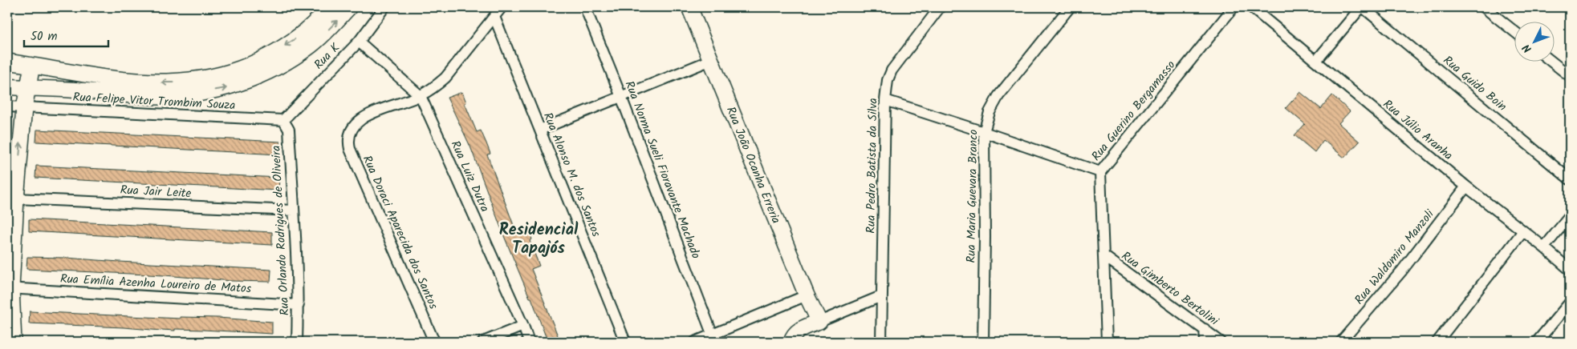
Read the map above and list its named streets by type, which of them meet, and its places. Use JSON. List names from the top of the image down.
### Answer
{
  "streets": {
    "main road": ["Rua João Ocanha Erreria"],
    "street": [
      "Rua K",
      "Rua Guido Boin",
      "Rua Felipe Vitor Trombim Souza",
      "Rua Guerino Bergamasso",
      "Rua Júlio Aranha",
      "Rua Pedro Batista da Silva",
      "Rua Norma Sueli Fioravante Machado",
      "Rua Alonso M. dos Santos",
      "Rua Luiz Dutra",
      "Rua Jair Leite",
      "Rua Maria Guevara Branco",
      "Rua Orlando Rodrigues de Oliveira",
      "Rua Doraci Aparecida dos Santos",
      "Rua Waldomiro Manzoli",
      "Rua Emília Azenha Loureiro de Matos",
      "Rua Gimberto Bertolini"
    ]
  },
  "crossings": [
    ["Rua K", "Rua Felipe Vitor Trombim Souza"],
    ["Rua K", "Rua Luiz Dutra"],
    ["Rua K", "Rua Orlando Rodrigues de Oliveira"],
    ["Rua Felipe Vitor Trombim Souza", "Rua Orlando Rodrigues de Oliveira"],
    ["Rua Guerino Bergamasso", "Rua Gimberto Bertolini"],
    ["Rua Júlio Aranha", "Rua Waldomiro Manzoli"],
    ["Rua Luiz Dutra", "Rua Doraci Aparecida dos Santos"],
    ["Rua Jair Leite", "Rua Orlando Rodrigues de Oliveira"],
    ["Rua Orlando Rodrigues de Oliveira", "Rua Emília Azenha Loureiro de Matos"]
  ],
  "districts": ["Residencial Tapajós"],
  "scale_bar": "50 m",
  "north": "bottom left"
}
